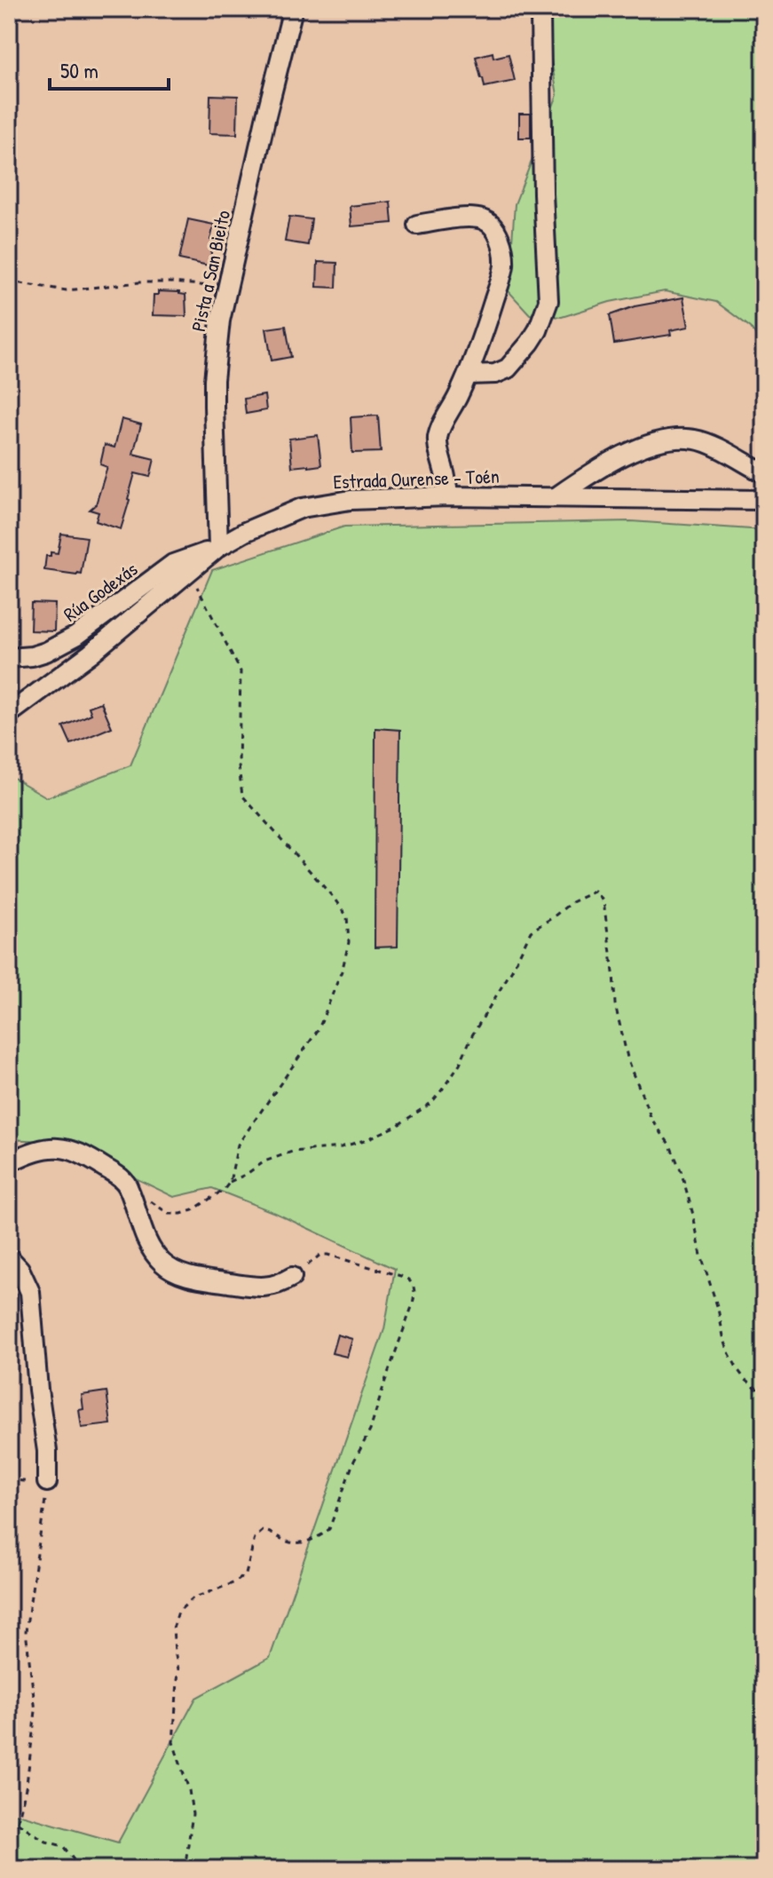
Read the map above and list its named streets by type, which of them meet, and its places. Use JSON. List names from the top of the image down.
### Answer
{
  "streets": {
    "street": ["Pista a San Bieito", "Estrada Ourense - Toén", "Rúa Godexás"]
  },
  "crossings": [
    ["Pista a San Bieito", "Estrada Ourense - Toén"],
    ["Pista a San Bieito", "Rúa Godexás"],
    ["Estrada Ourense - Toén", "Rúa Godexás"]
  ],
  "scale_bar": "50 m"
}
